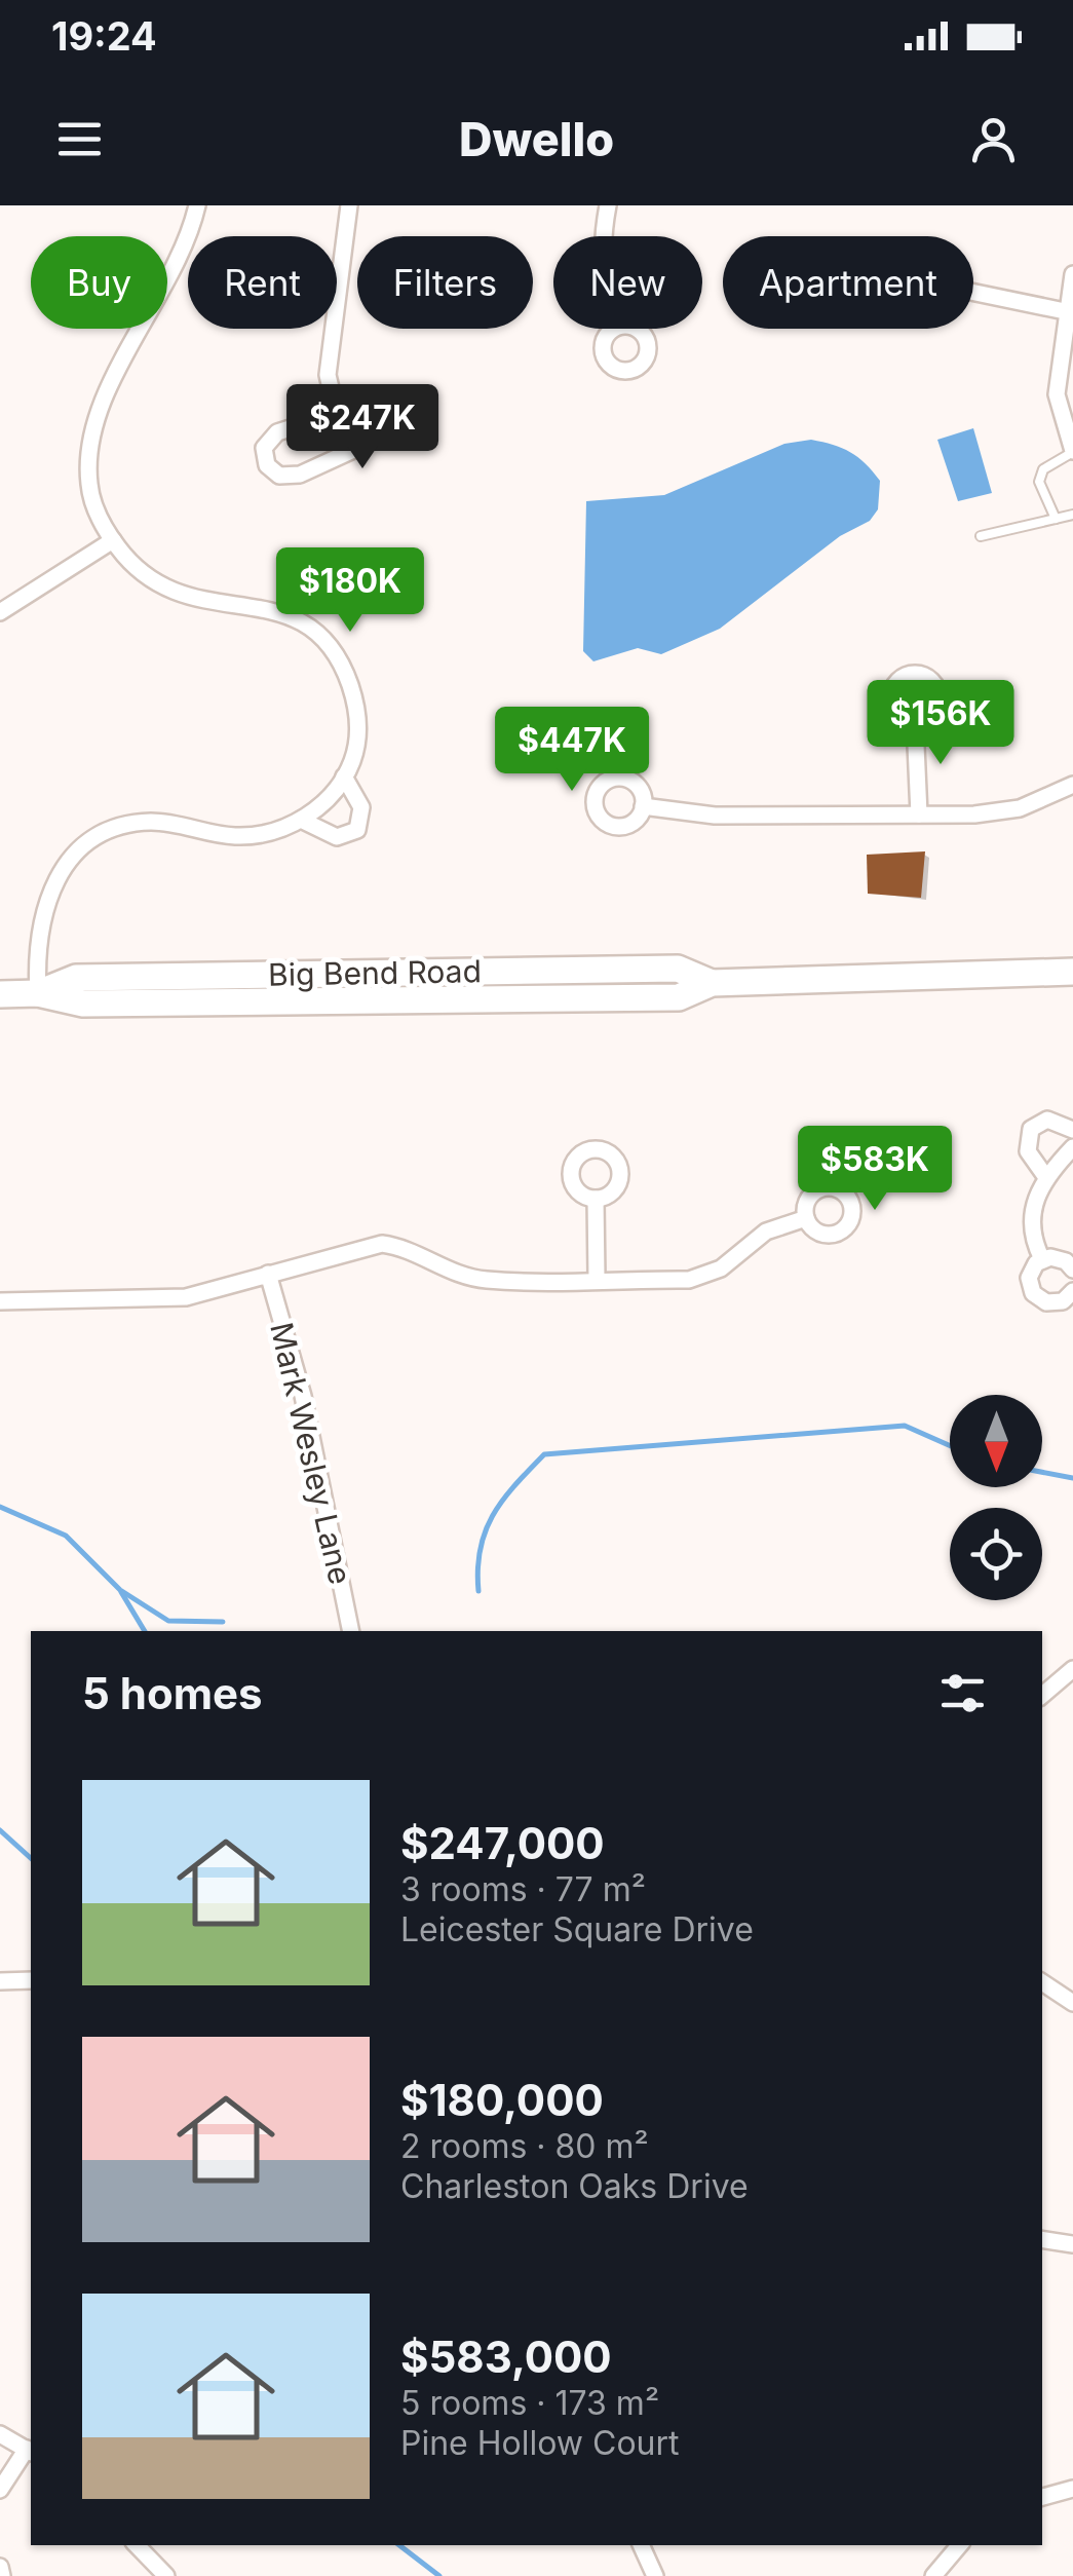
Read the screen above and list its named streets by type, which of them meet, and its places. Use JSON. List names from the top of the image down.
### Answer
{
  "streets": {
    "main road": ["Big Bend Road"],
    "street": ["Mark Wesley Lane"]
  },
  "north": "bottom",
  "page": {
    "status": "19:24",
    "header": "Dwello",
    "chip": [
      "Buy",
      "Rent",
      "Filters",
      "New",
      "Apartment"
    ],
    "price": [
      "$247K",
      "$180K",
      "$156K",
      "$447K",
      "$583K"
    ],
    "heading": "5 homes",
    "list": [
      {
        "name": "$247,000",
        "note": "3 rooms · 77 m² · Leicester Square Drive"
      },
      {
        "name": "$180,000",
        "note": "2 rooms · 80 m² · Charleston Oaks Drive"
      },
      {
        "name": "$583,000",
        "note": "5 rooms · 173 m² · Pine Hollow Court"
      }
    ]
  }
}
